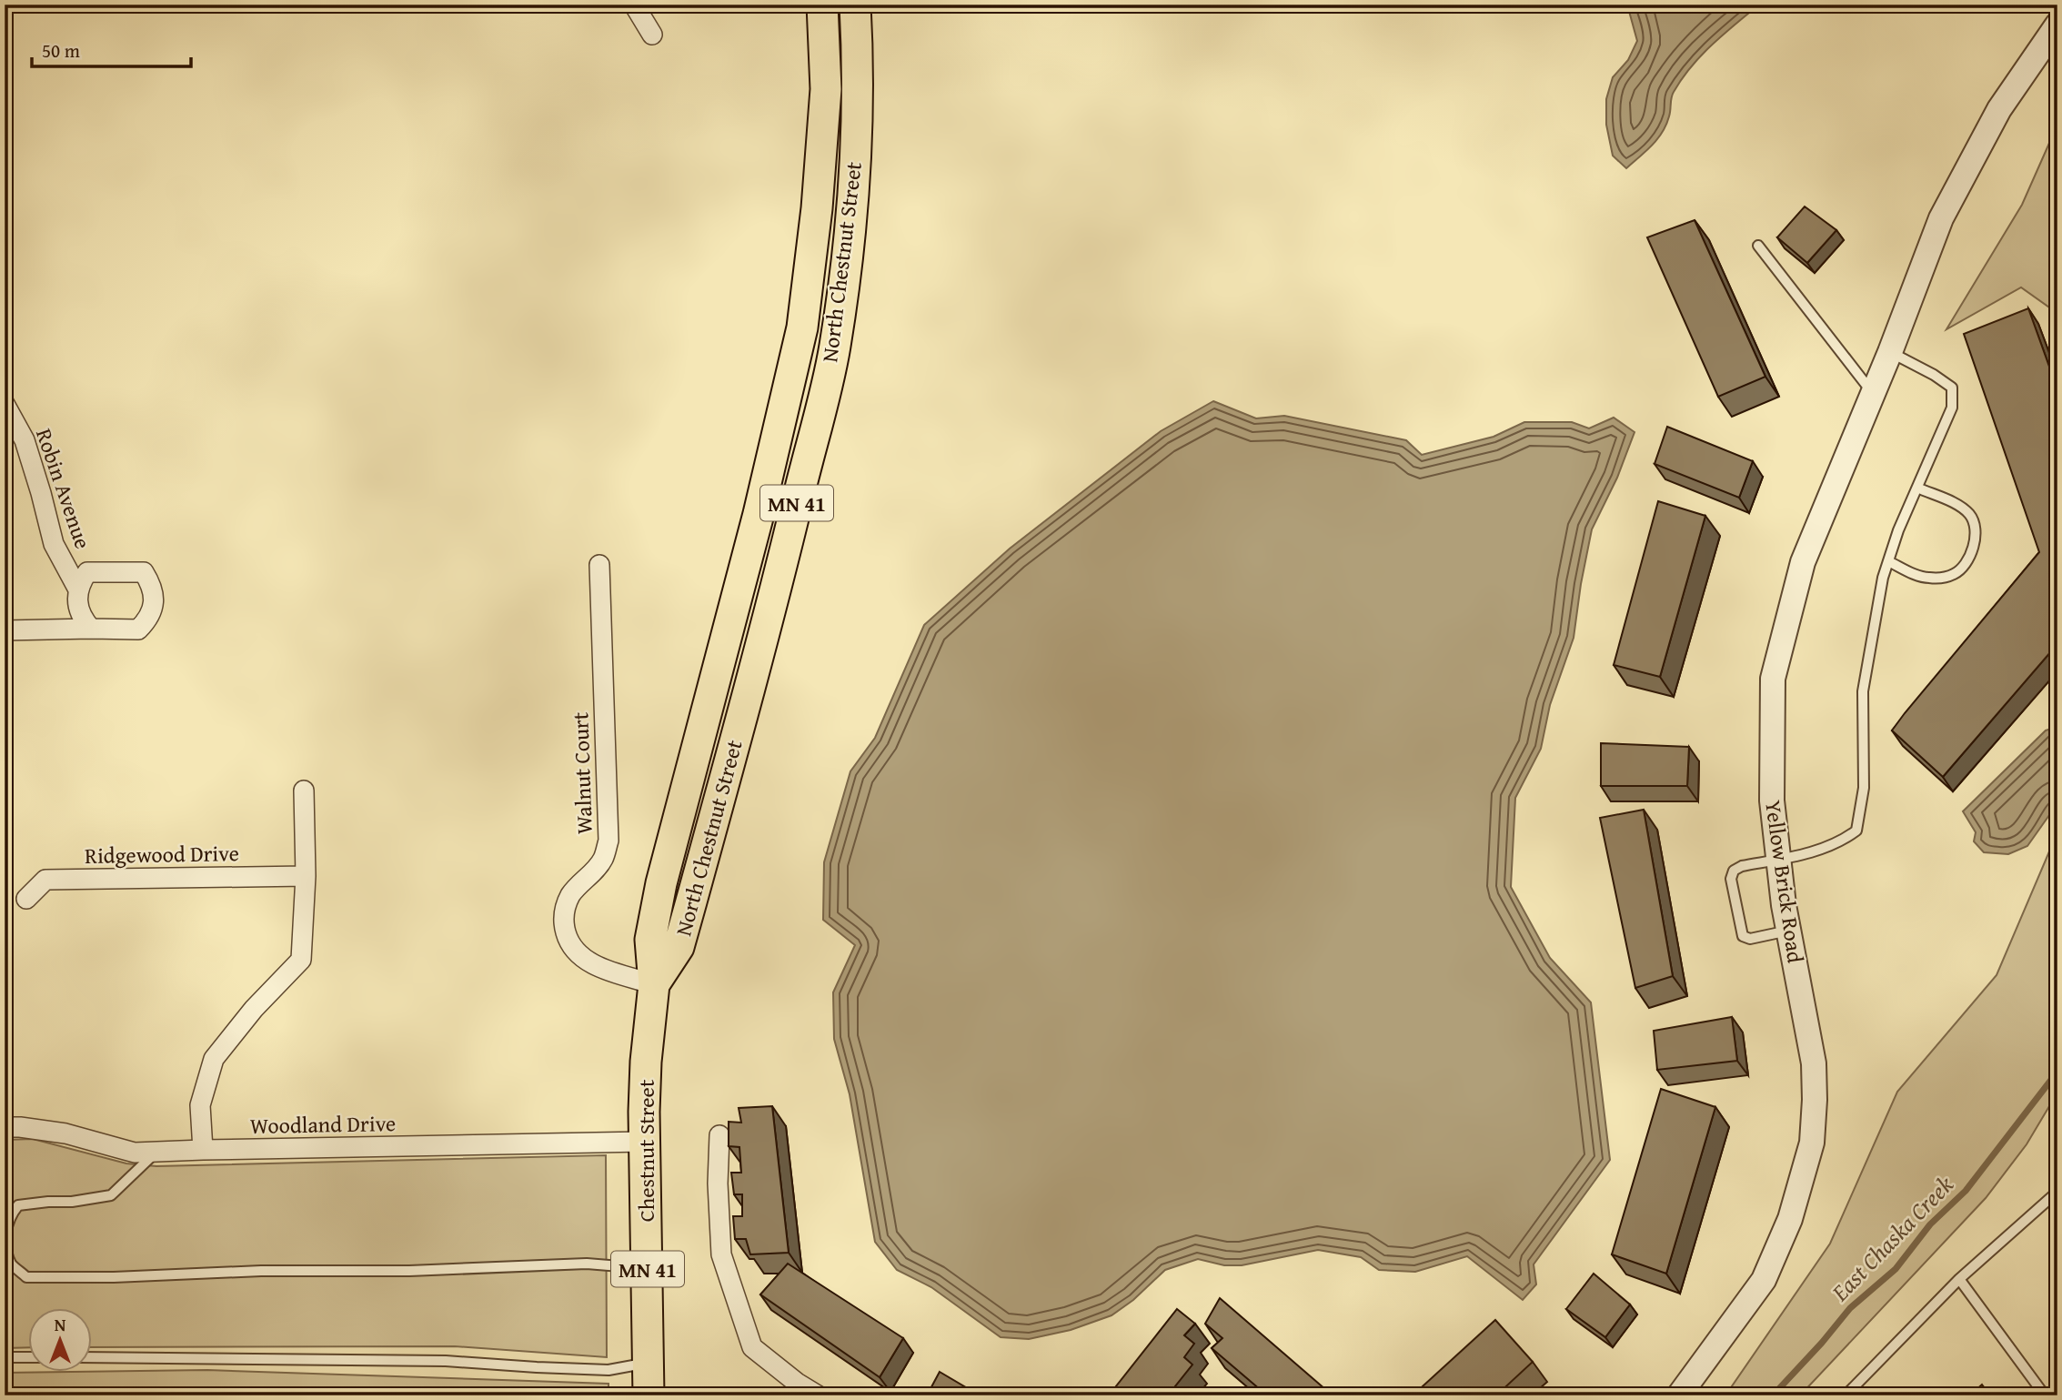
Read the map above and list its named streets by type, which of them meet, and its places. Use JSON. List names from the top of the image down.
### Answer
{
  "streets": {
    "main road": ["North Chestnut Street", "MN 41", "Chestnut Street"],
    "street": [
      "Robin Avenue",
      "Walnut Court",
      "Ridgewood Drive",
      "Yellow Brick Road",
      "Woodland Drive"
    ]
  },
  "crossings": [
    ["North Chestnut Street", "Walnut Court"],
    ["North Chestnut Street", "Chestnut Street"],
    ["Walnut Court", "Chestnut Street"],
    ["Woodland Drive", "Chestnut Street"]
  ],
  "water": ["East Chaska Creek"],
  "scale_bar": "50 m",
  "north": "top"
}
